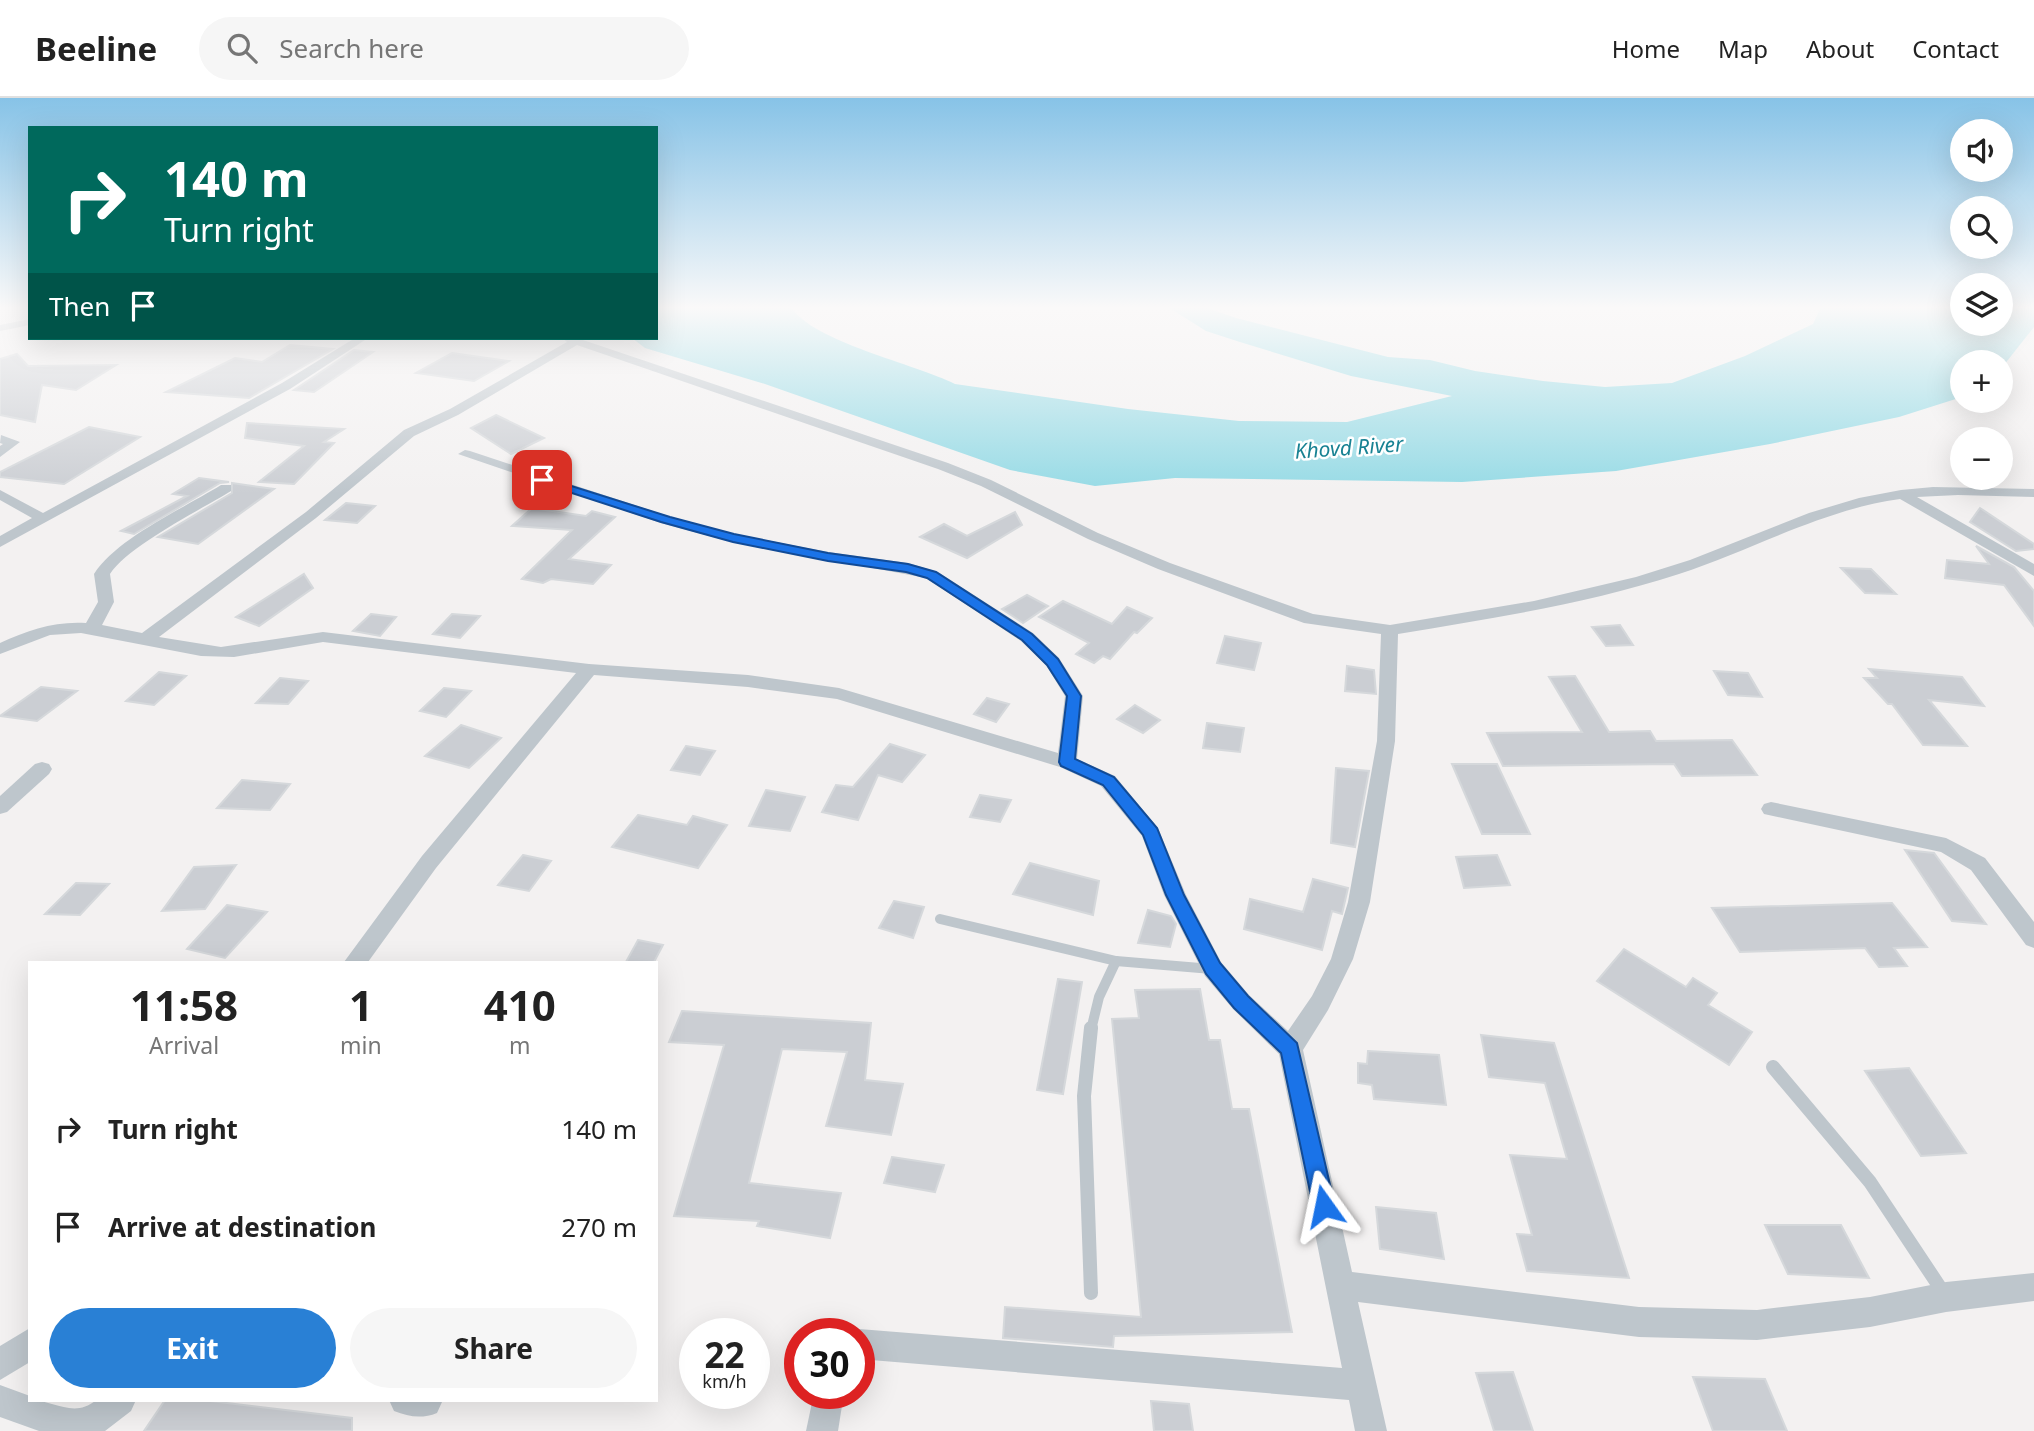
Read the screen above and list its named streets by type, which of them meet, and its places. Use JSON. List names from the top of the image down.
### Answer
{
  "water": ["Khovd River"],
  "page": {
    "header": "Beeline",
    "search": "Search here",
    "nav": [
      "Home",
      "Map",
      "About",
      "Contact"
    ],
    "map_buttons": ["+", "−"],
    "turn": ["140 m", "Turn right"],
    "then": "Then",
    "eta": [
      "11:58",
      "Arrival",
      "1",
      "min",
      "410",
      "m"
    ],
    "list": [
      {
        "name": "Turn right",
        "value": "140 m"
      },
      {
        "name": "Arrive at destination",
        "value": "270 m"
      }
    ],
    "buttons": ["Exit", "Share"],
    "speed": "22 km/h",
    "limit": "30"
  }
}
